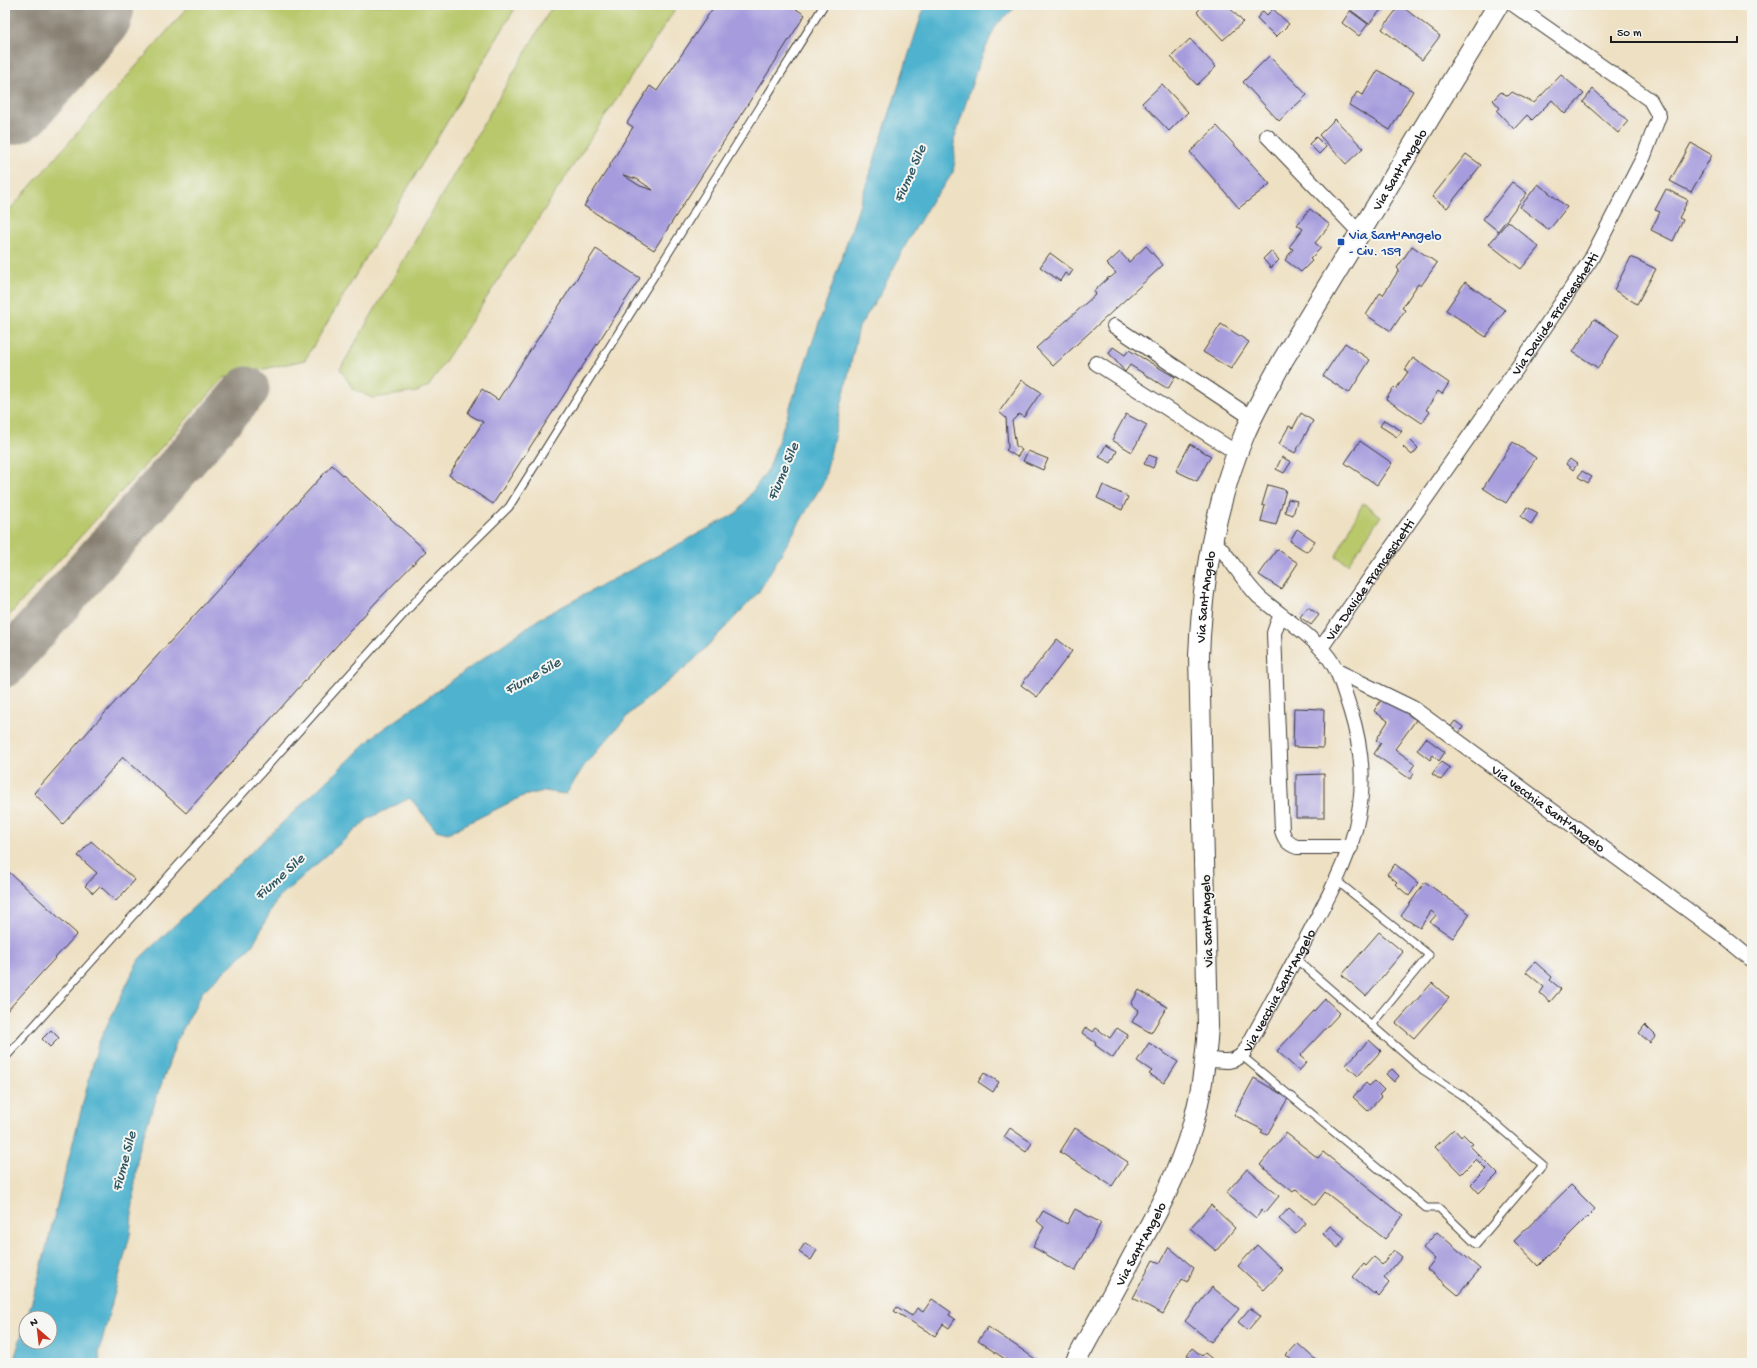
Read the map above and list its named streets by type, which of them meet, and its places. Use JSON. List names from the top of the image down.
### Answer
{
  "streets": {
    "street": ["Via Sant'Angelo", "Via Davide Franceschetti", "Via vecchia Sant'Angelo"]
  },
  "crossings": [
    ["Via Sant'Angelo", "Via vecchia Sant'Angelo"],
    ["Via Davide Franceschetti", "Via vecchia Sant'Angelo"]
  ],
  "water": ["Fiume Sile"],
  "places": {
    "transit": ["Via Sant'Angelo - Civ. 159"]
  },
  "scale_bar": "50 m",
  "north": "top left"
}
